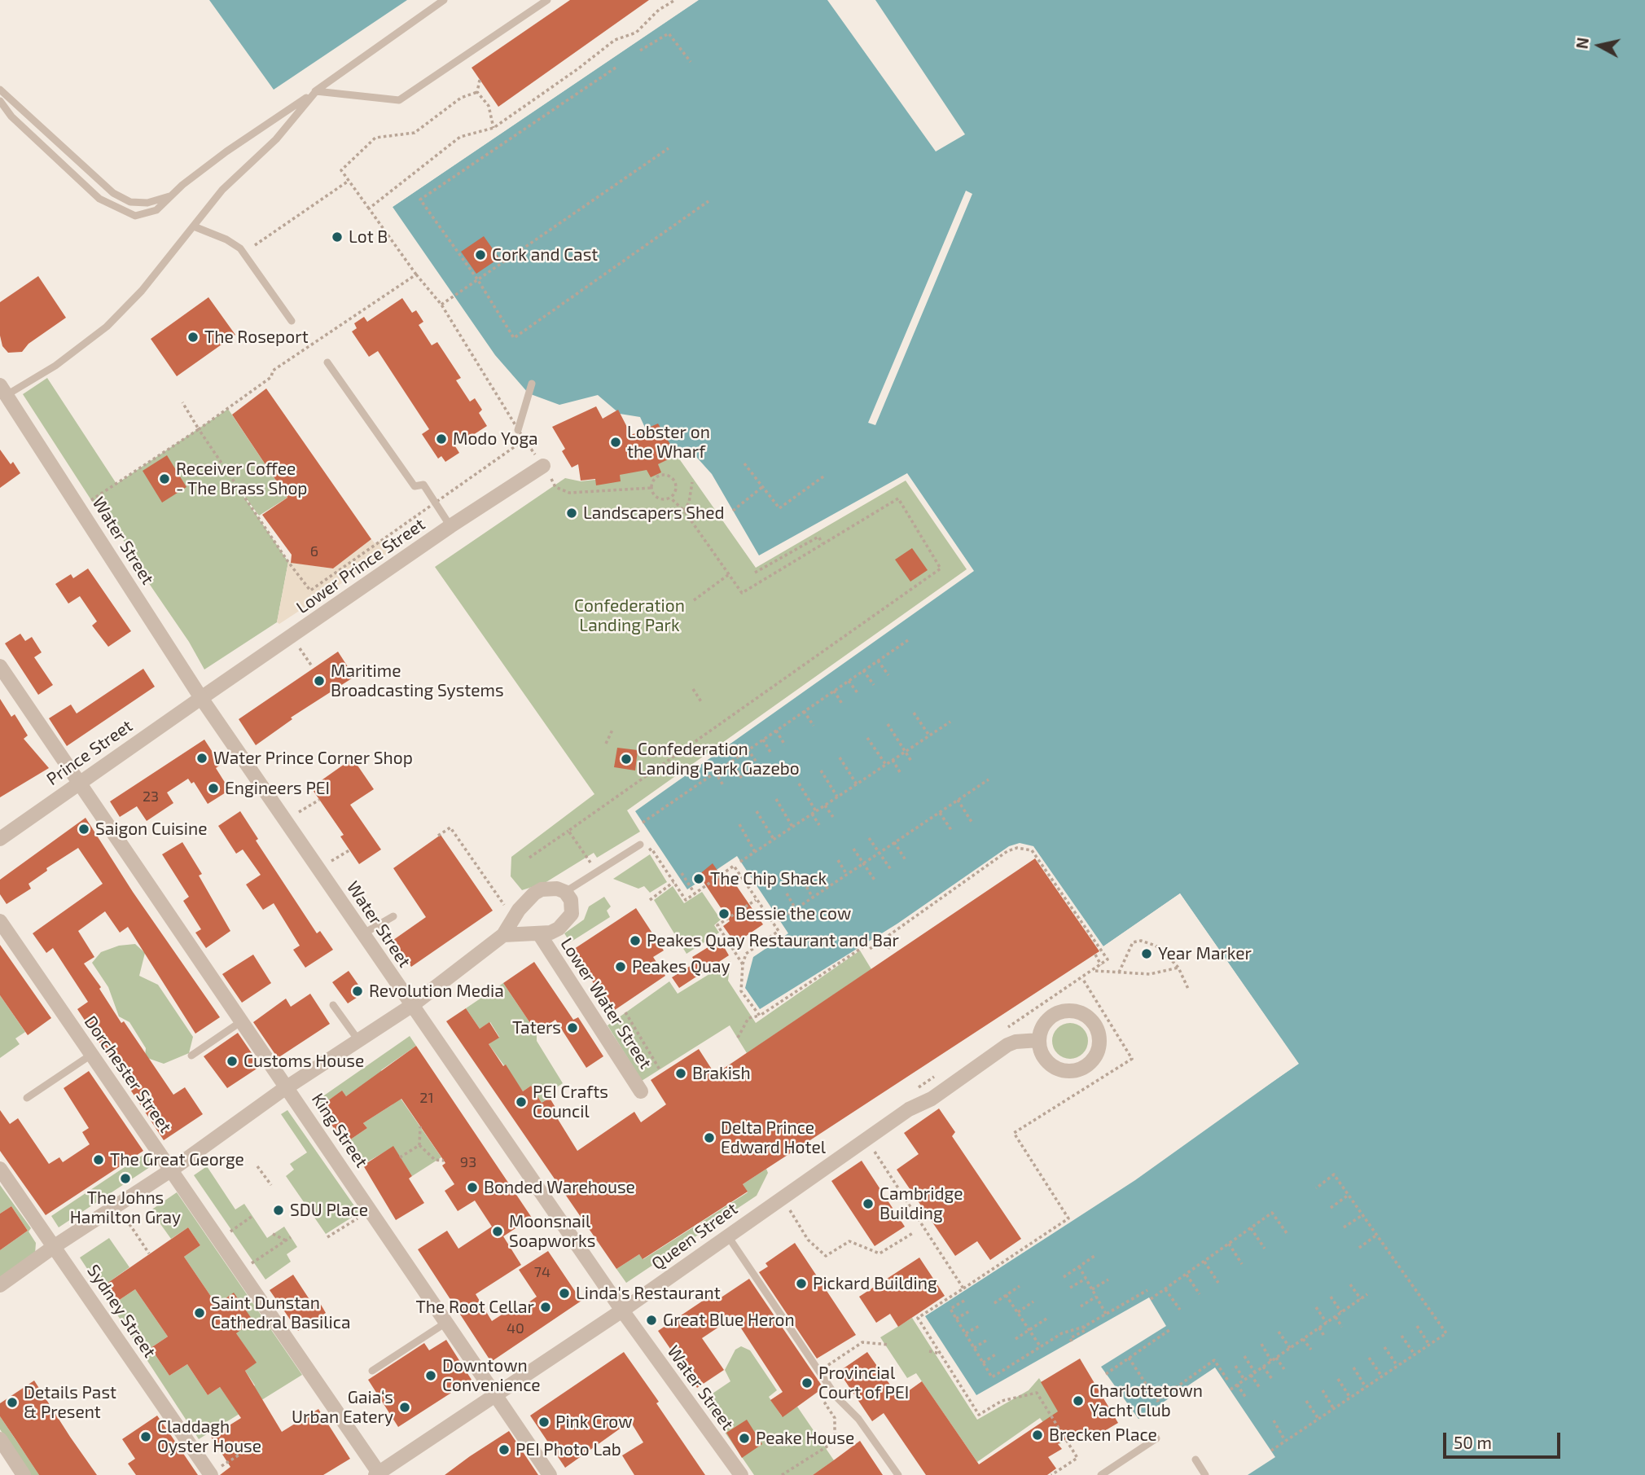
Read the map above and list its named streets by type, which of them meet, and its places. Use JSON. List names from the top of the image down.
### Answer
{
  "streets": {
    "street": [
      "Water Street",
      "Lower Prince Street",
      "Prince Street",
      "Lower Water Street",
      "Dorchester Street",
      "King Street",
      "Queen Street",
      "Sydney Street"
    ]
  },
  "crossings": [
    ["Water Street", "Lower Prince Street"],
    ["Water Street", "Prince Street"],
    ["Water Street", "Queen Street"],
    ["Lower Prince Street", "Prince Street"],
    ["Prince Street", "King Street"],
    ["Dorchester Street", "Queen Street"],
    ["King Street", "Queen Street"]
  ],
  "parks": ["Confederation Landing Park"],
  "places": [
    "Lot B",
    "Cork and Cast",
    "The Roseport",
    "Modo Yoga",
    "Lobster on the Wharf",
    "Receiver Coffee - The Brass Shop",
    "Landscapers Shed",
    "Maritime Broadcasting Systems",
    "Water Prince Corner Shop",
    "Confederation Landing Park Gazebo",
    "Engineers PEI",
    "Saigon Cuisine",
    "The Chip Shack",
    "Bessie the cow",
    "Peakes Quay Restaurant and Bar",
    "Year Marker",
    "Peakes Quay",
    "Revolution Media",
    "Taters",
    "Customs House",
    "Brakish",
    "PEI Crafts Council",
    "Delta Prince Edward Hotel",
    "The Great George",
    "The Johns Hamilton Gray",
    "Bonded Warehouse",
    "Cambridge Building",
    "SDU Place",
    "Moonsnail Soapworks",
    "Pickard Building",
    "Linda's Restaurant",
    "The Root Cellar",
    "Saint Dunstan Cathedral Basilica",
    "Great Blue Heron",
    "Downtown Convenience",
    "Provincial Court of PEI",
    "Charlottetown Yacht Club",
    "Details Past & Present",
    "Gaia‘s Urban Eatery",
    "Pink Crow",
    "Brecken Place",
    "Claddagh Oyster House",
    "Peake House",
    "PEI Photo Lab"
  ],
  "house_numbers": [
    "6",
    "23",
    "21",
    "93",
    "74",
    "40"
  ],
  "scale_bar": "50 m",
  "north": "left"
}
